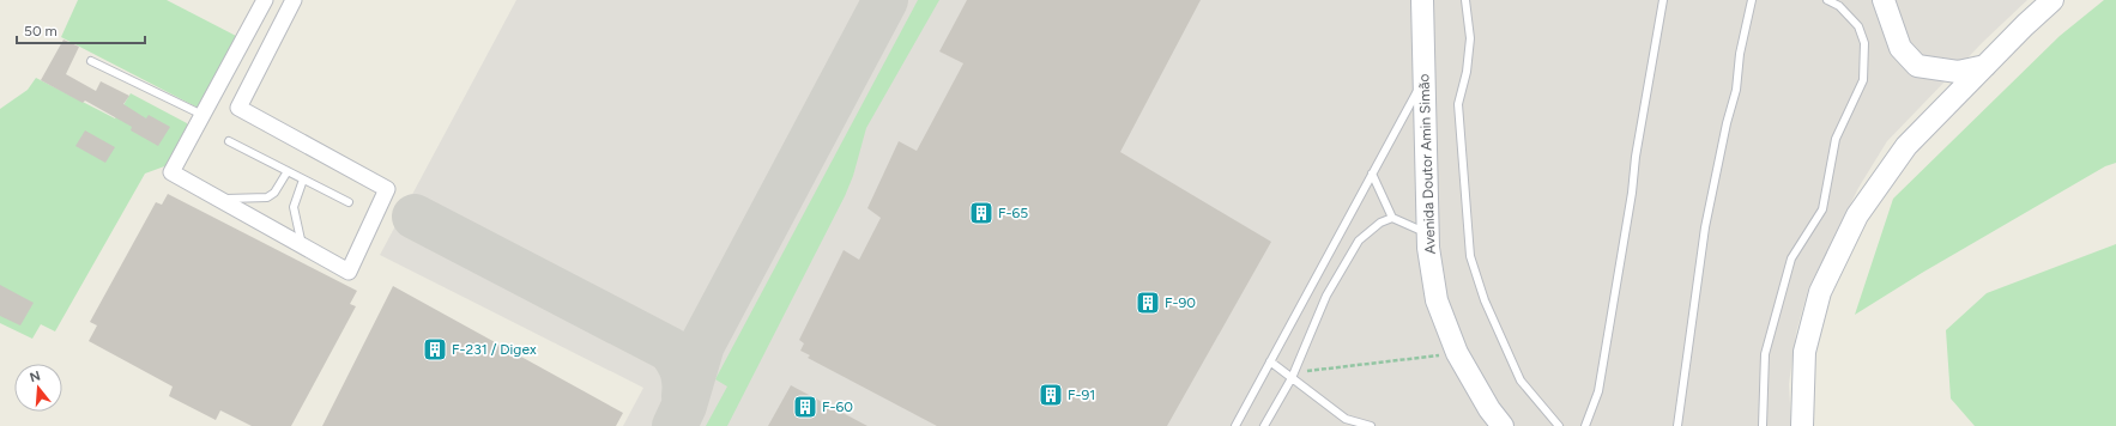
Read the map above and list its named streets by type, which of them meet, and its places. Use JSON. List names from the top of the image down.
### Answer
{
  "streets": {
    "street": ["Avenida Doutor Amin Simão"]
  },
  "places": {
    "building": [
      "F-65",
      "F-90",
      "F-231 / Digex",
      "F-91",
      "F-60"
    ]
  },
  "scale_bar": "50 m",
  "north": "top"
}
